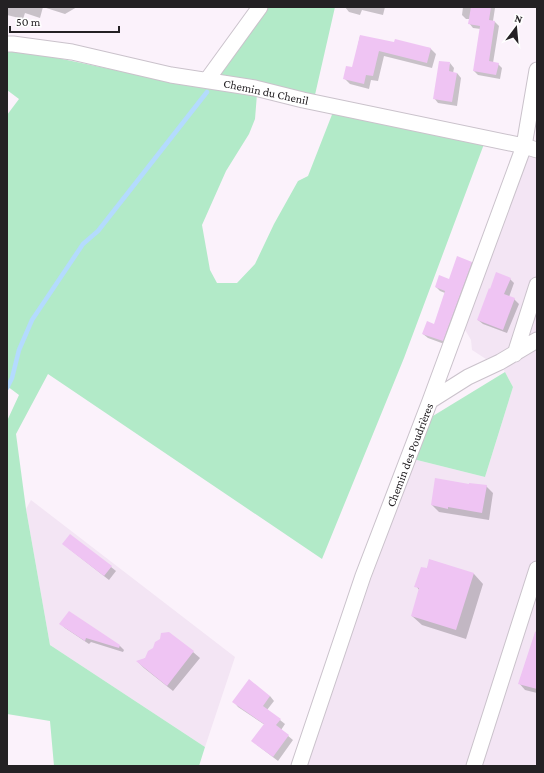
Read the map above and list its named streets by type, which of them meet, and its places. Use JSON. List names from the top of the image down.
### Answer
{
  "streets": {
    "street": ["Chemin du Chenil", "Chemin des Poudrières"]
  },
  "crossings": [
    ["Chemin du Chenil", "Chemin des Poudrières"]
  ],
  "scale_bar": "50 m",
  "north": "top"
}
